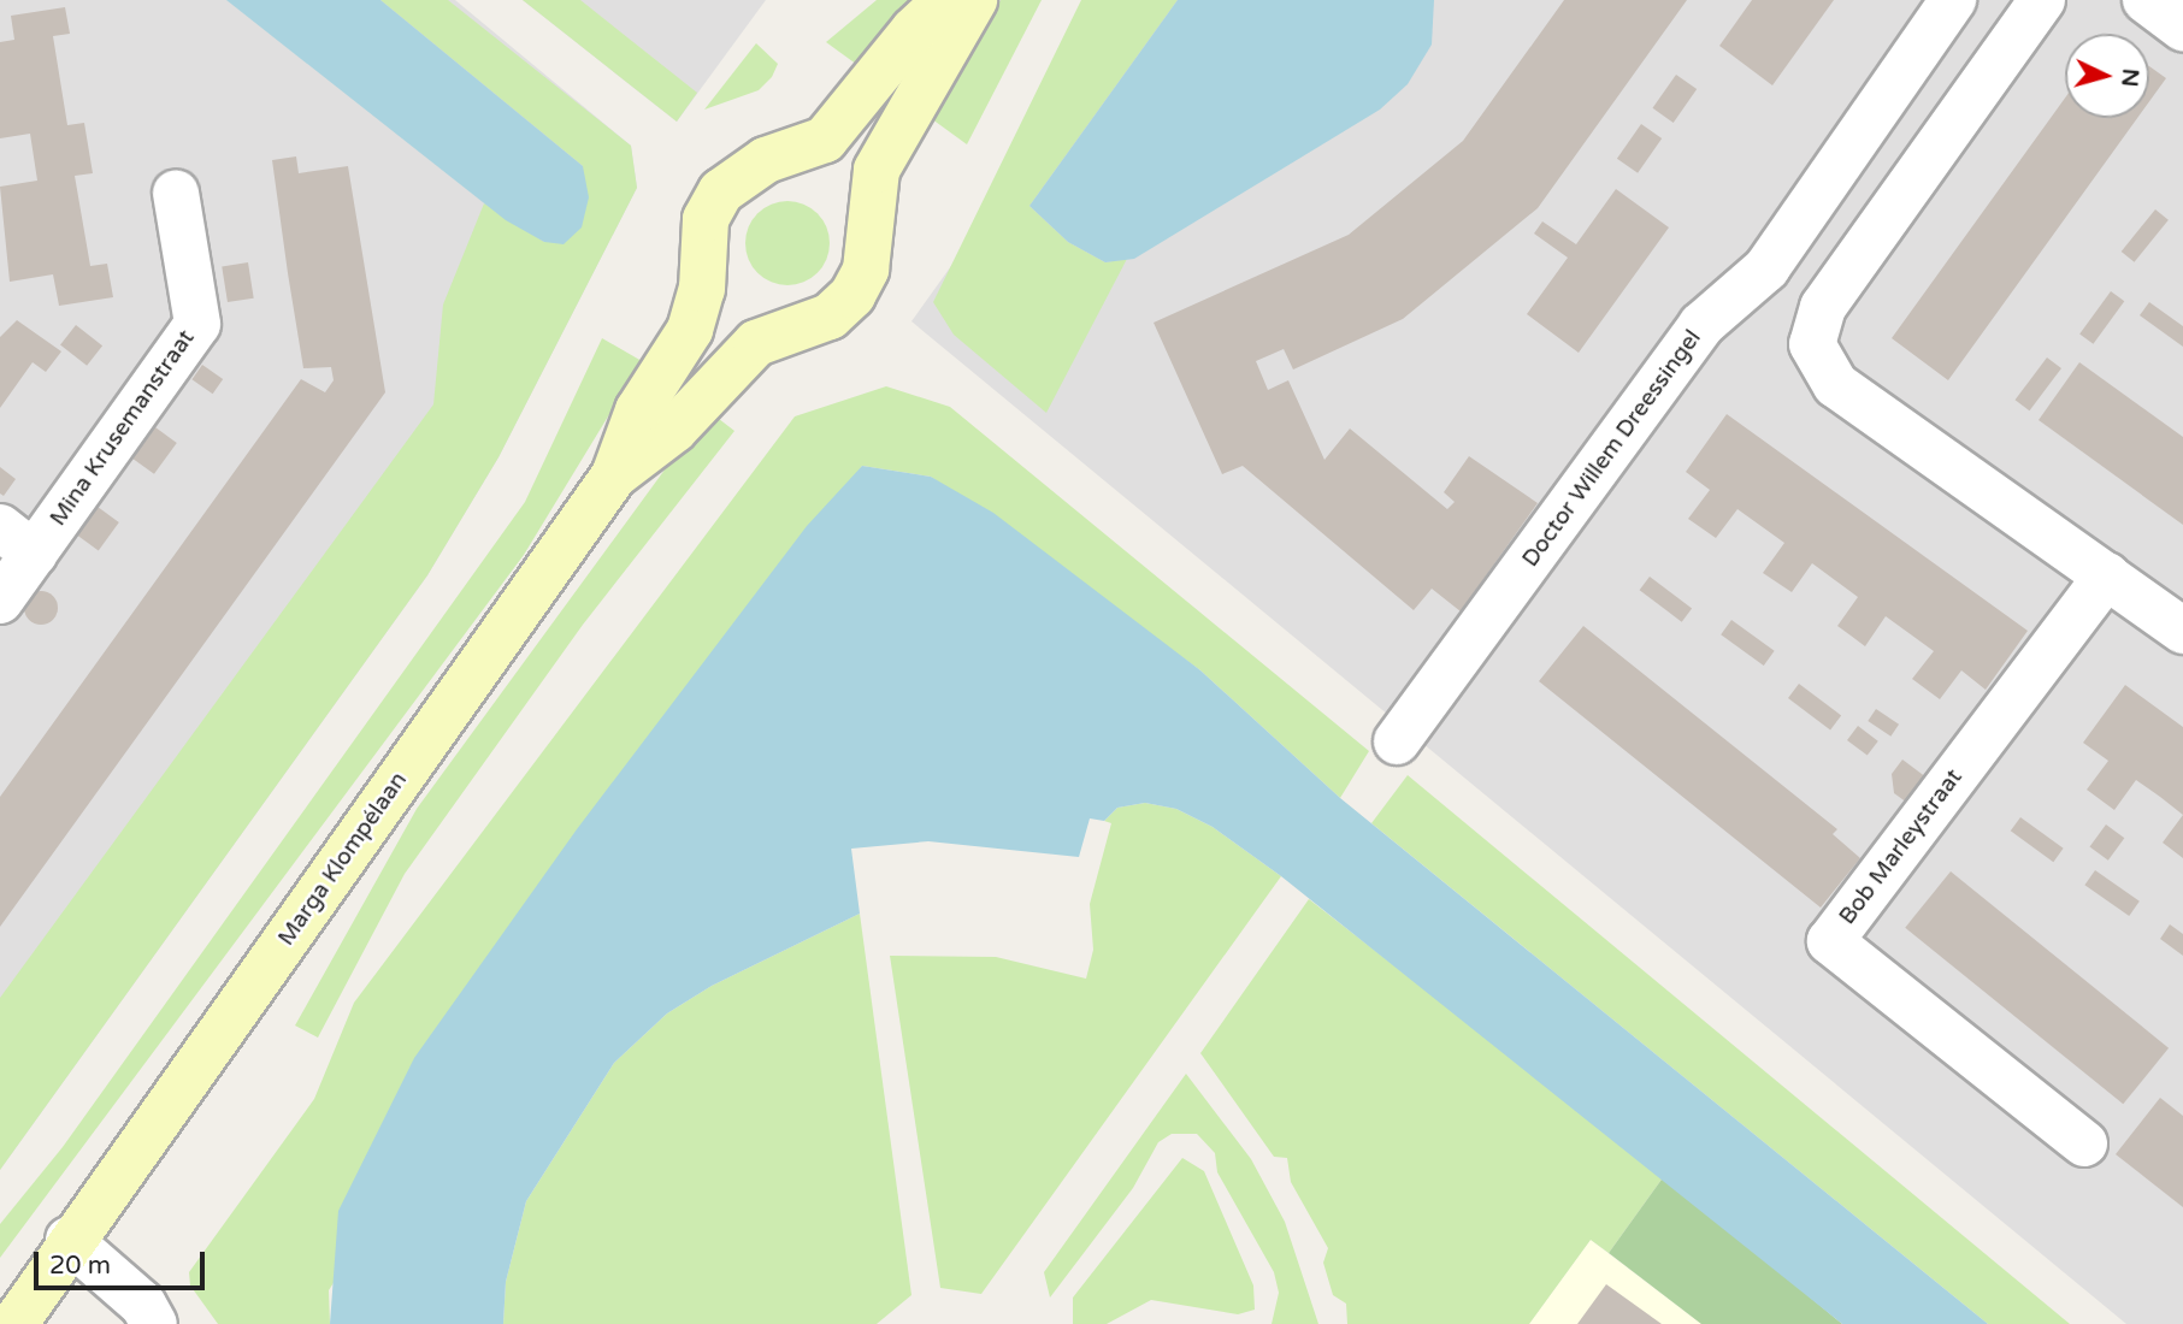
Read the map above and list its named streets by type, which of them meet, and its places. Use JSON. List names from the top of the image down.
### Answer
{
  "streets": {
    "street": [
      "Mina Krusemanstraat",
      "Doctor Willem Dreessingel",
      "Bob Marleystraat",
      "Marga Klompélaan"
    ]
  },
  "scale_bar": "20 m",
  "north": "right"
}
